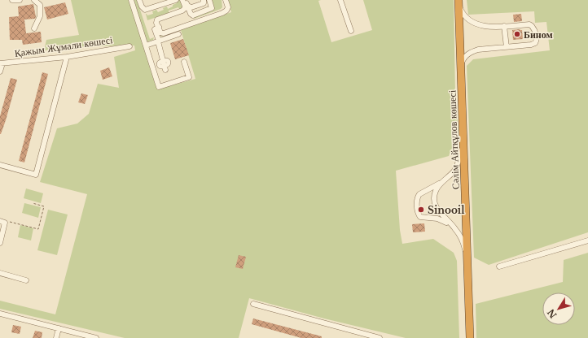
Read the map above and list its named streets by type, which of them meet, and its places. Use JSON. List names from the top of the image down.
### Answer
{
  "streets": {
    "highway": ["Сәлім Айтқұлов көшесі"],
    "street": ["Қажым Жұмали көшесі"]
  },
  "places": ["Бином", "Sinooil"],
  "north": "bottom left"
}
